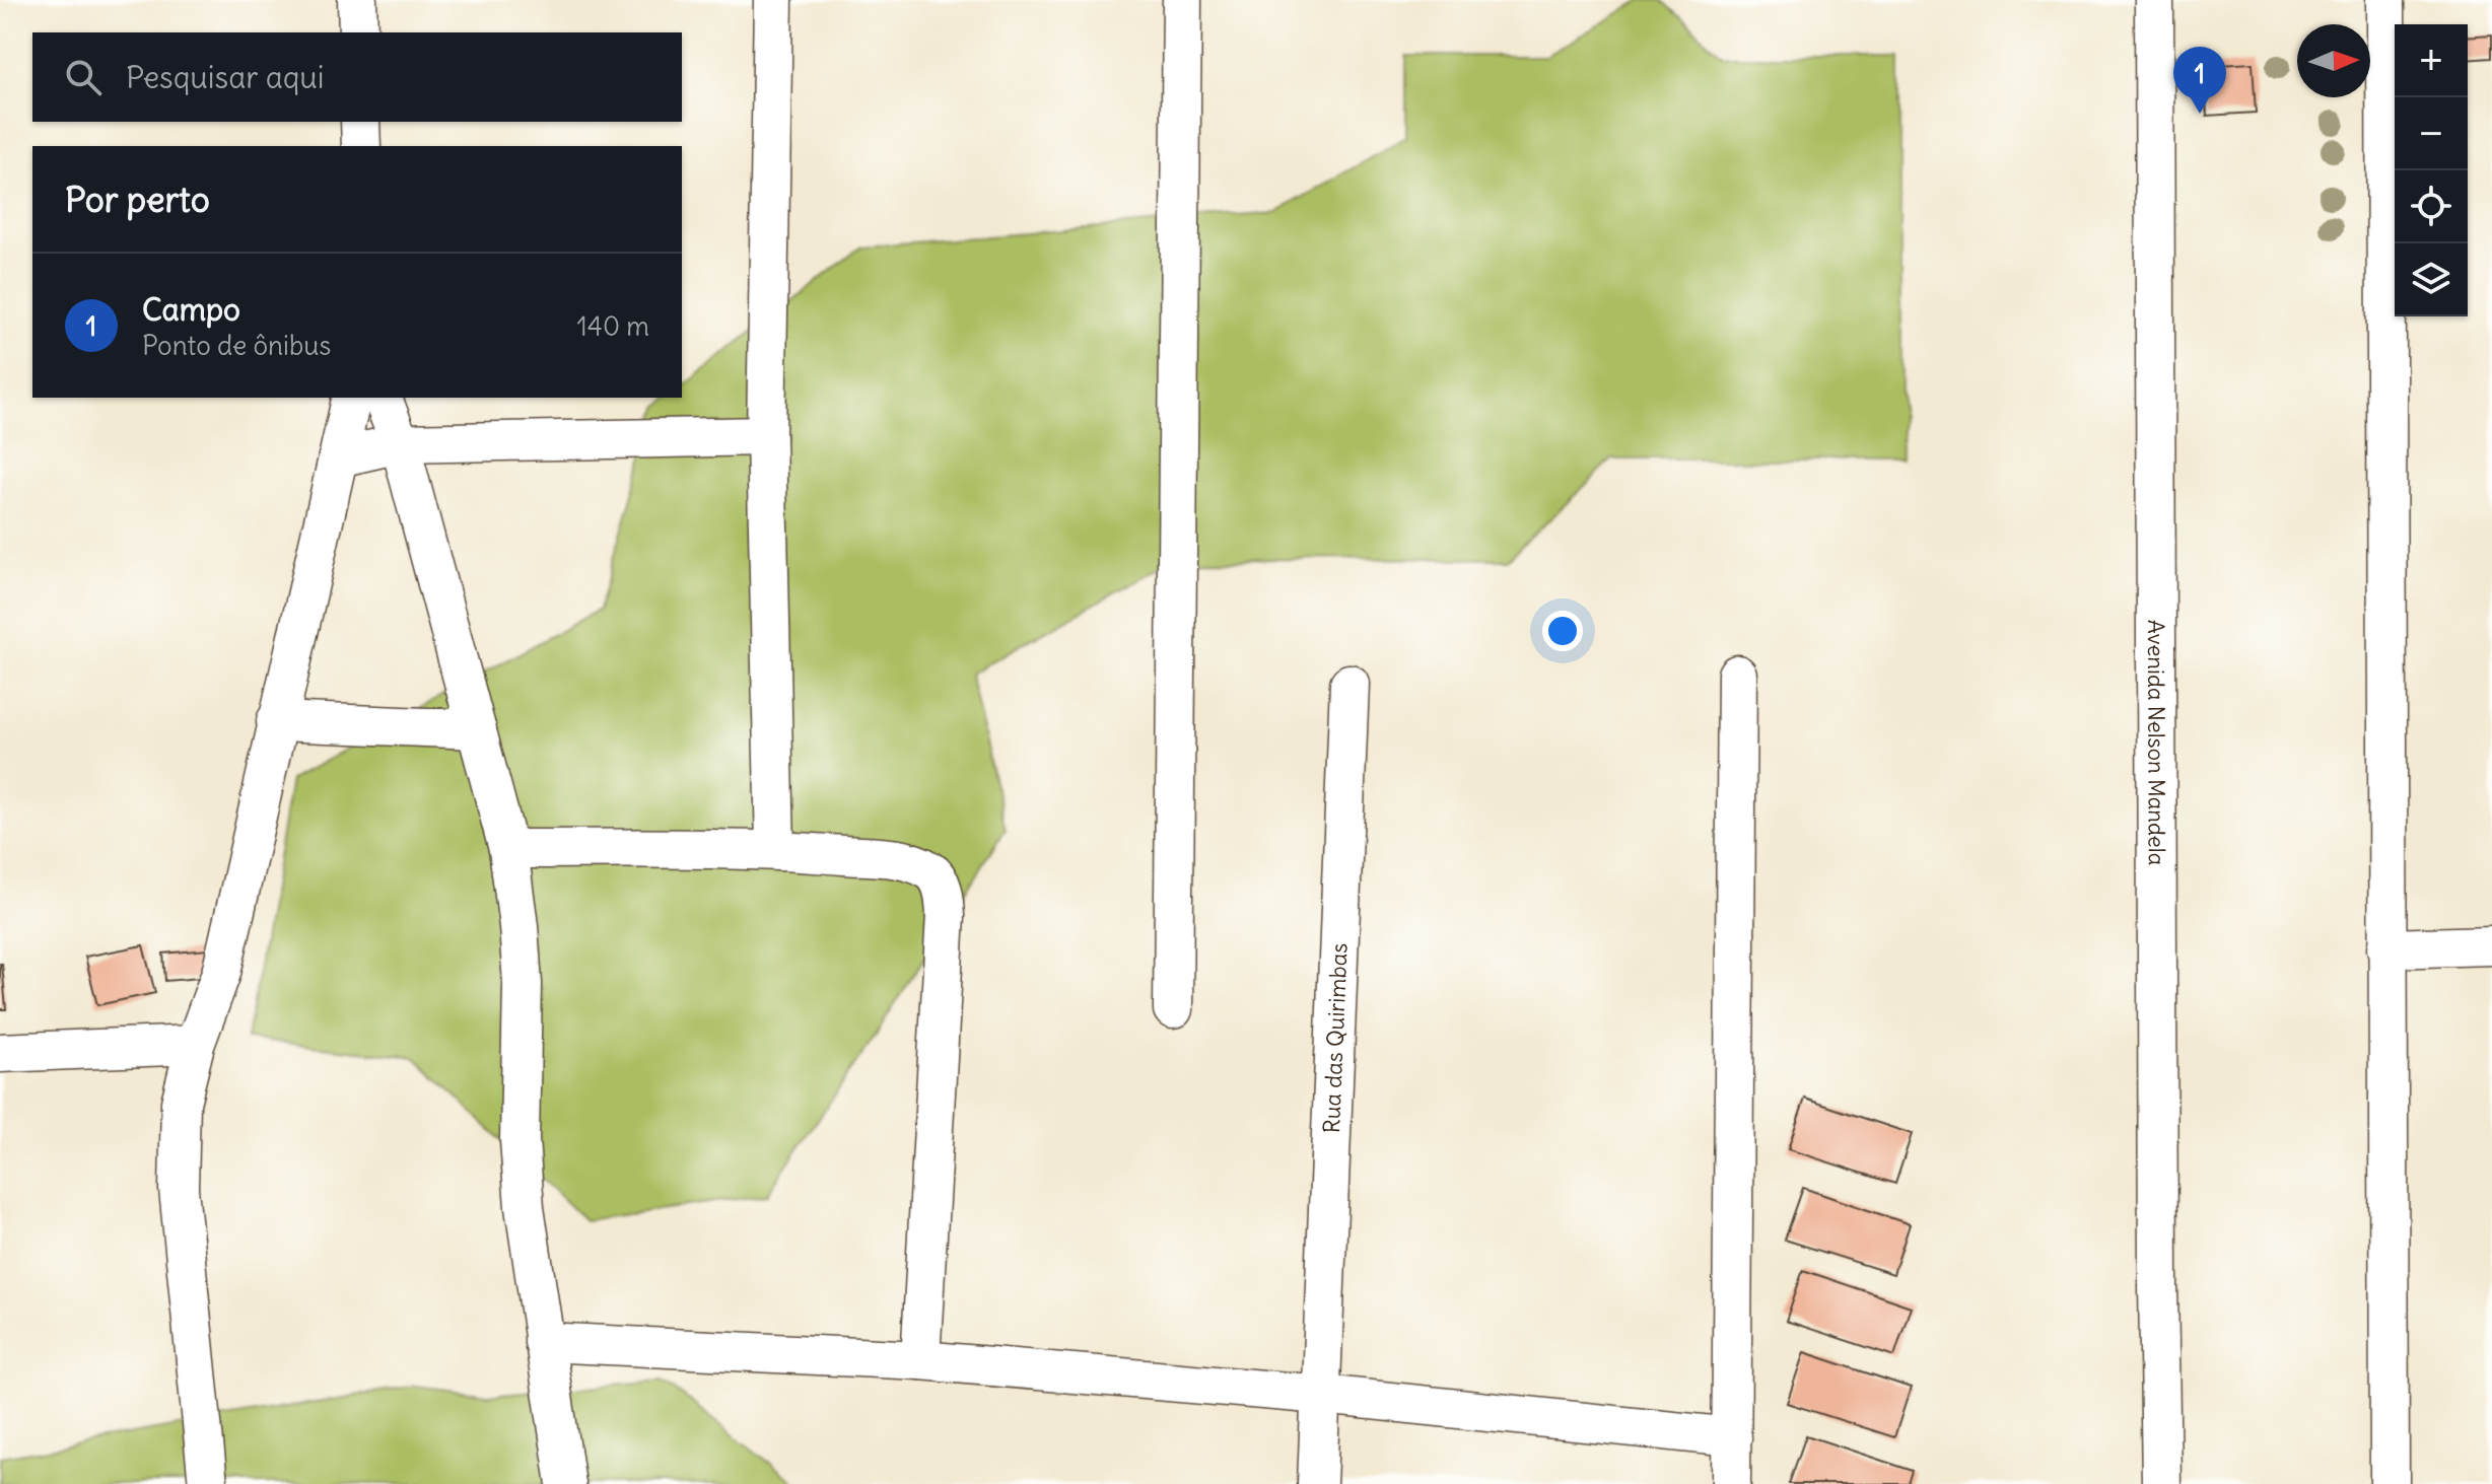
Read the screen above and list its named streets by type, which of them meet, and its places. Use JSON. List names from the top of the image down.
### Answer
{
  "streets": {
    "street": ["Avenida Nelson Mandela", "Rua das Quirimbas"]
  },
  "north": "right",
  "page": {
    "map_buttons": ["+", "−"],
    "search": "Pesquisar aqui",
    "pins": "1",
    "heading": "Por perto",
    "list": [
      {
        "mark": "1",
        "name": "Campo",
        "note": "Ponto de ônibus",
        "value": "140 m"
      }
    ]
  }
}
